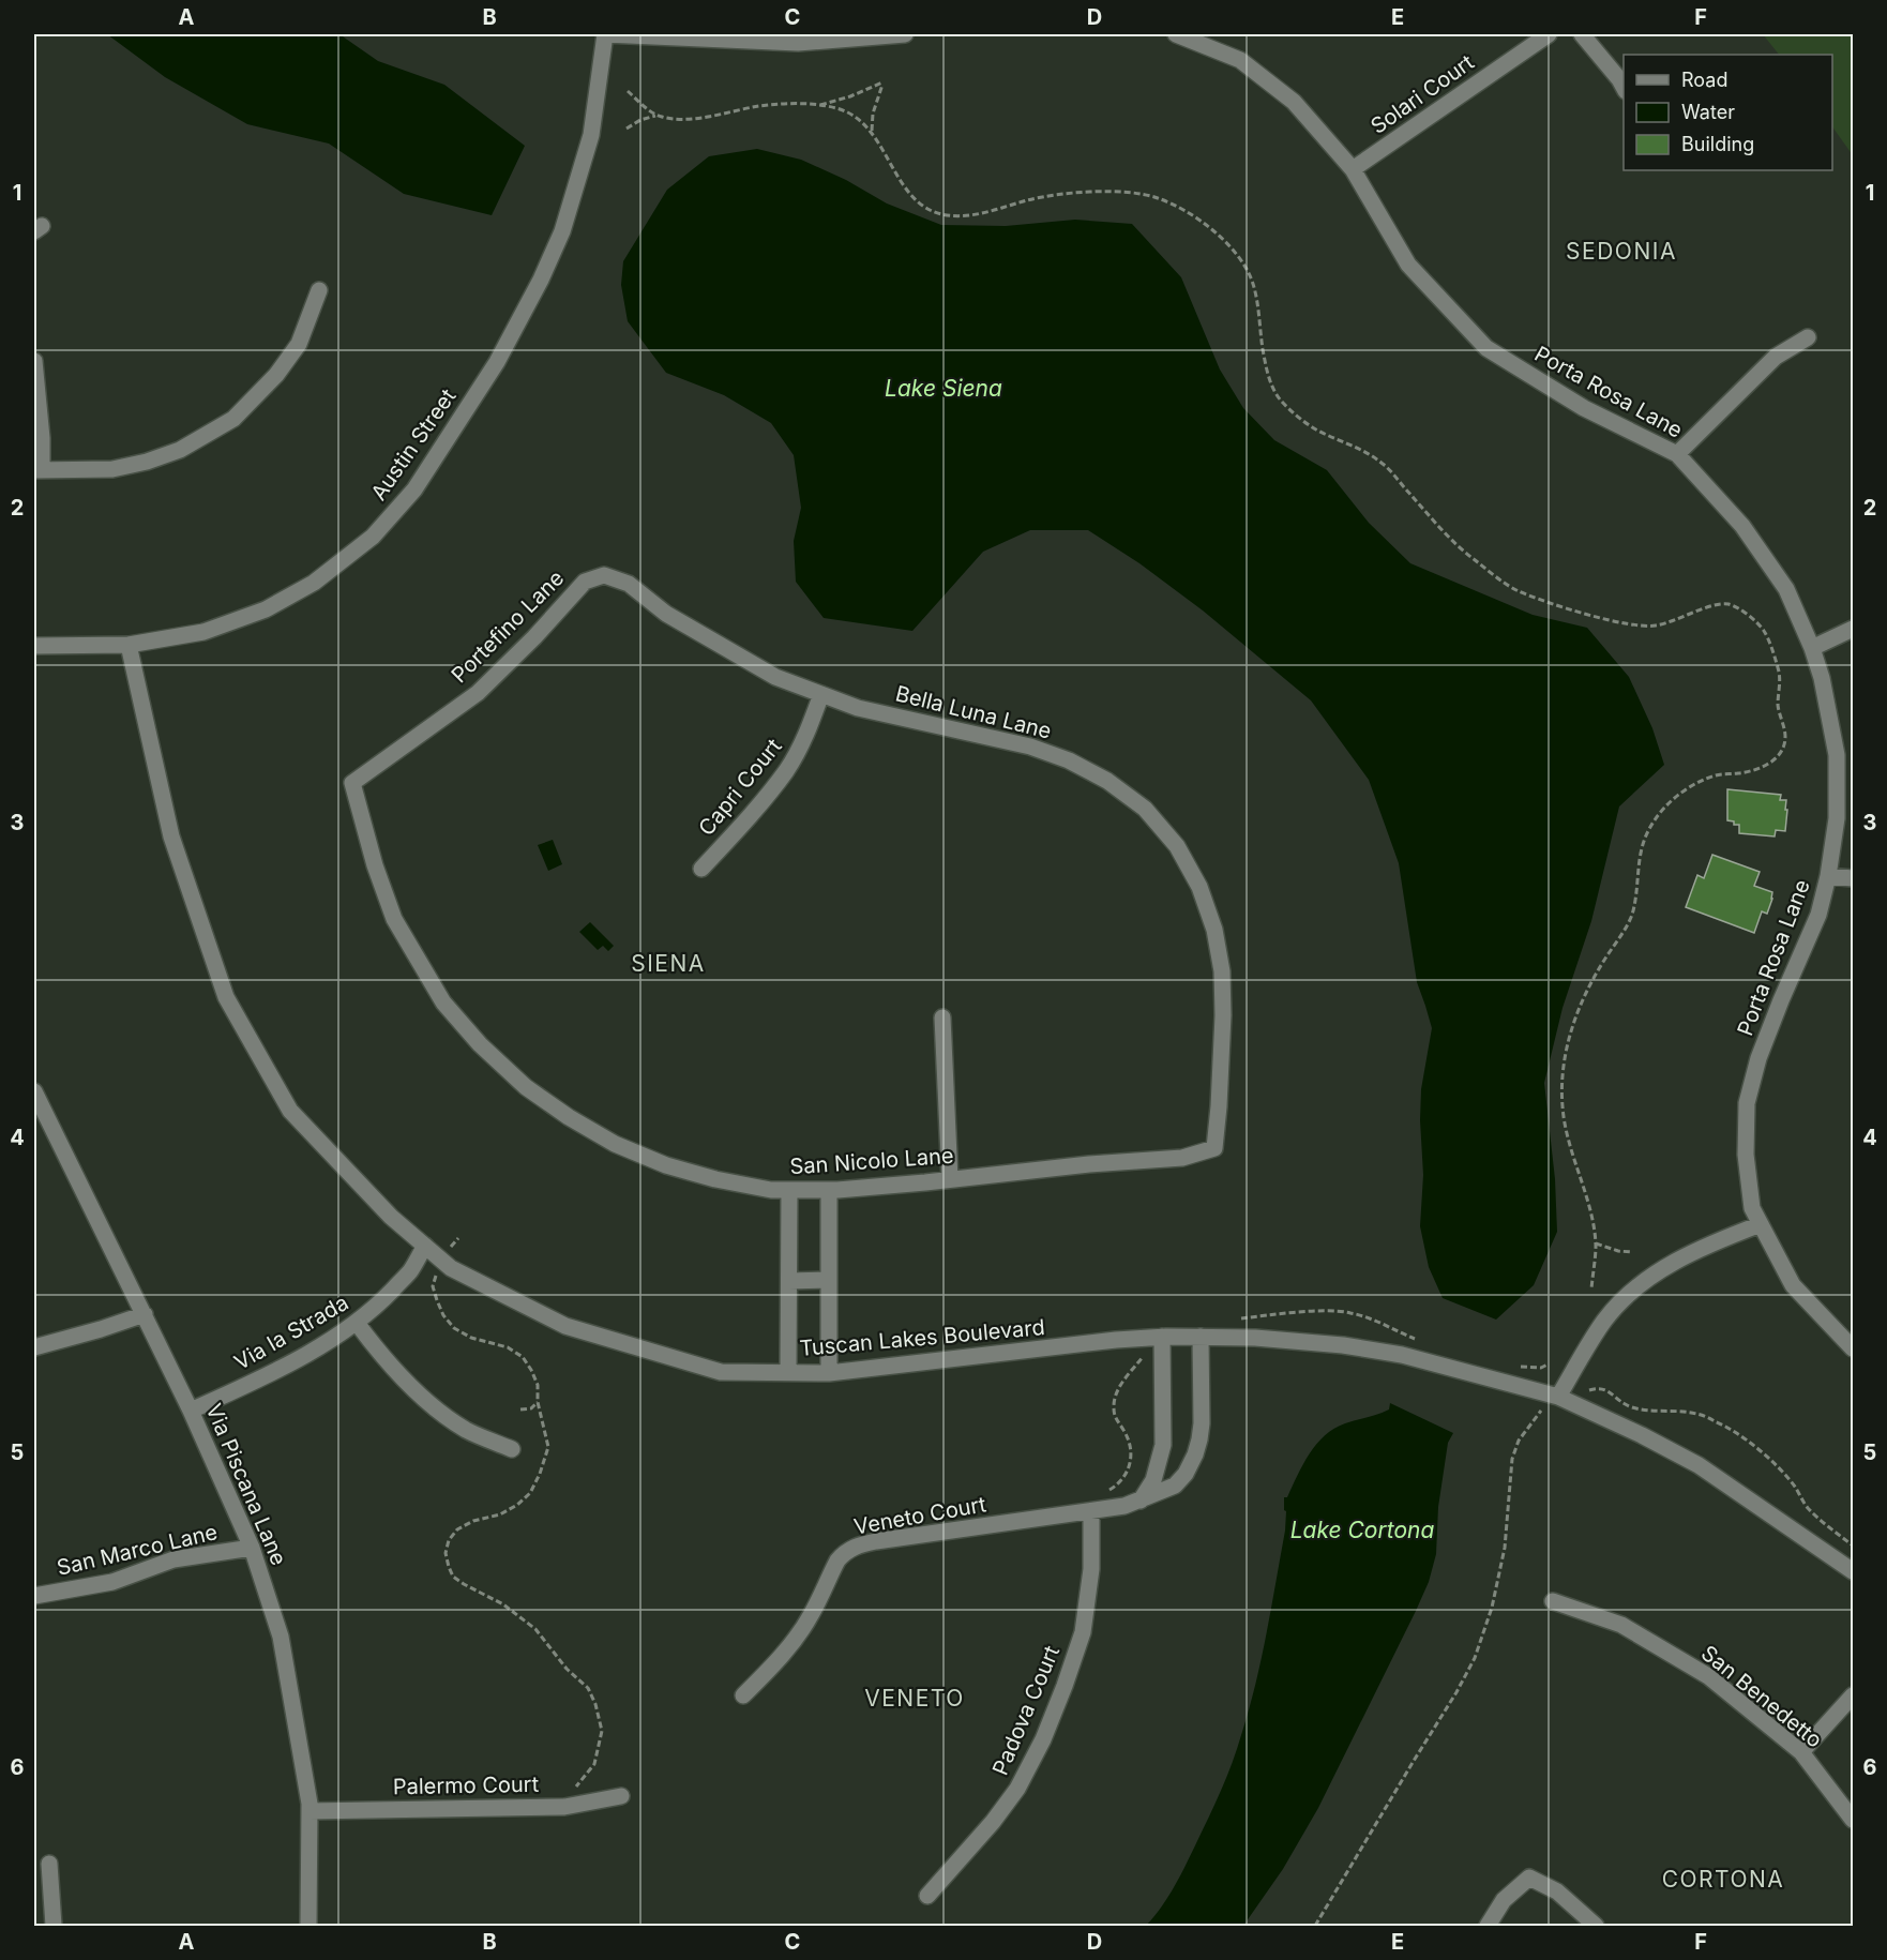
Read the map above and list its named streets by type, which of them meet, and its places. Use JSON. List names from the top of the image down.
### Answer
{
  "streets": {
    "street": [
      "Solari Court",
      "Porta Rosa Lane",
      "Austin Street",
      "Portefino Lane",
      "Bella Luna Lane",
      "Capri Court",
      "San Nicolo Lane",
      "Via la Strada",
      "Tuscan Lakes Boulevard",
      "Via Piscana Lane",
      "Veneto Court",
      "San Marco Lane",
      "San Benedetto",
      "Padova Court",
      "Palermo Court"
    ]
  },
  "crossings": [
    ["Solari Court", "Porta Rosa Lane"],
    ["Austin Street", "Tuscan Lakes Boulevard"],
    ["Portefino Lane", "Bella Luna Lane"],
    ["Portefino Lane", "San Nicolo Lane"],
    ["Bella Luna Lane", "Capri Court"],
    ["Bella Luna Lane", "San Nicolo Lane"],
    ["Via la Strada", "Tuscan Lakes Boulevard"],
    ["Via la Strada", "Via Piscana Lane"],
    ["Tuscan Lakes Boulevard", "Veneto Court"],
    ["Via Piscana Lane", "San Marco Lane"],
    ["Via Piscana Lane", "Palermo Court"],
    ["Veneto Court", "Padova Court"]
  ],
  "districts": [
    "SEDONIA",
    "SIENA",
    "VENETO",
    "CORTONA"
  ],
  "water": ["Lake Siena", "Lake Cortona"],
  "legend": ["Road", "Water", "Building"],
  "grid": {
    "columns": [
      "A",
      "B",
      "C",
      "D",
      "E",
      "F"
    ],
    "rows": [
      "1",
      "2",
      "3",
      "4",
      "5",
      "6"
    ]
  }
}
